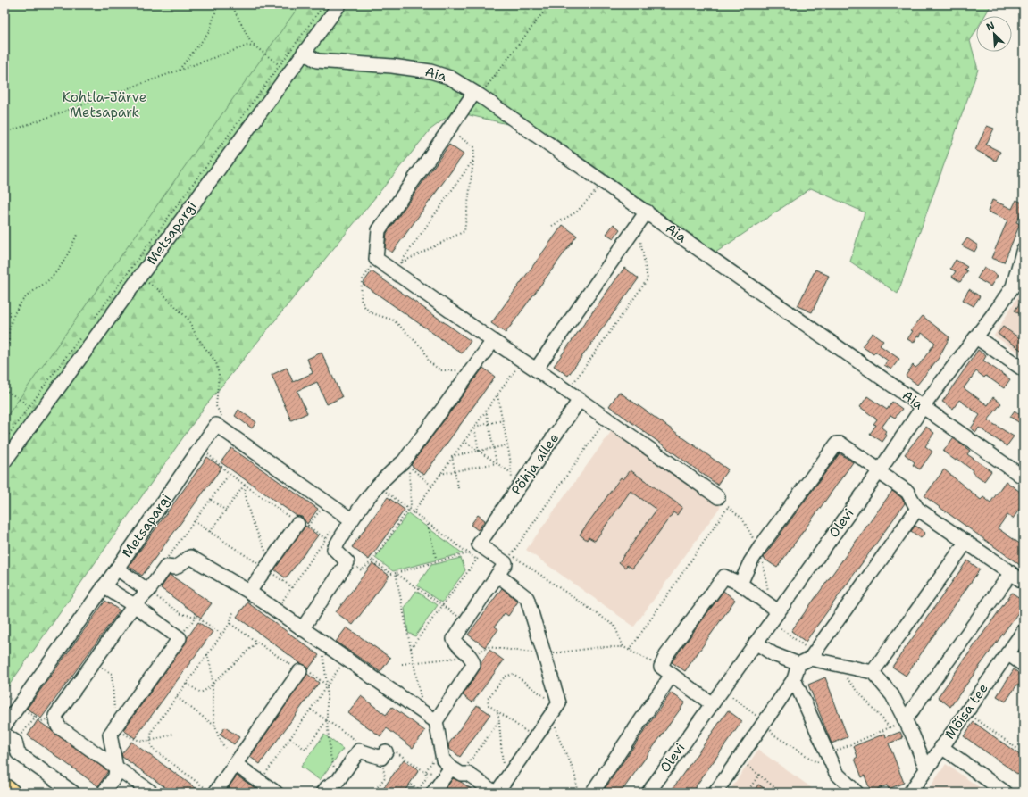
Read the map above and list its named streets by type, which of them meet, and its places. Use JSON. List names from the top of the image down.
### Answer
{
  "streets": {
    "street": [
      "Aia",
      "Metsapargi",
      "Põhja allee",
      "Olevi",
      "Mõisa tee"
    ]
  },
  "crossings": [
    ["Aia", "Metsapargi"],
    ["Aia", "Olevi"]
  ],
  "parks": ["Kohtla-Järve Metsapark"],
  "north": "top left"
}
